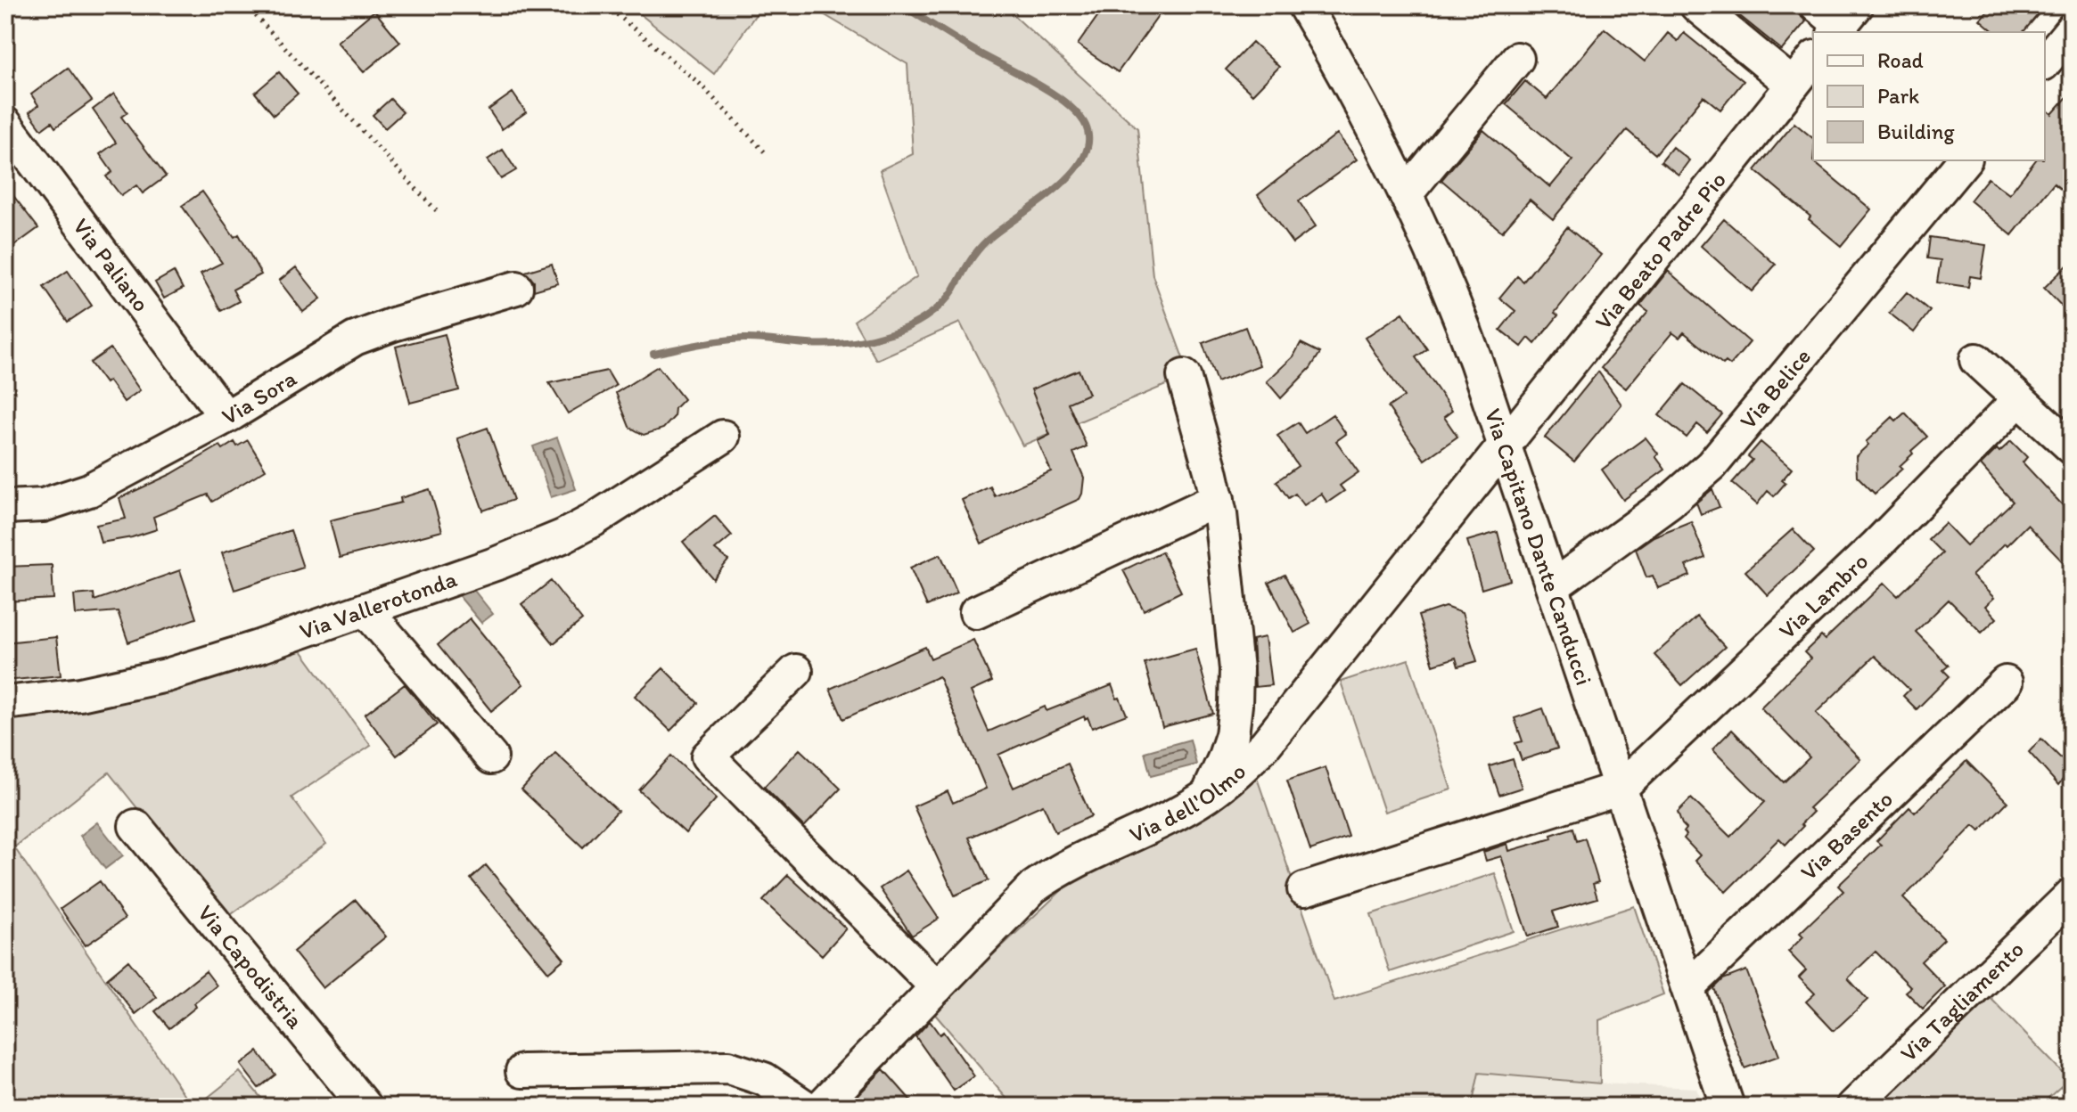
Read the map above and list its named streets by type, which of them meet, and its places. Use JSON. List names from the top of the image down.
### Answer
{
  "streets": {
    "street": [
      "Via Beato Padre Pio",
      "Via Paliano",
      "Via Belice",
      "Via Sora",
      "Via Capitano Dante Canducci",
      "Via Lambro",
      "Via Vallerotonda",
      "Via dell'Olmo",
      "Via Basento",
      "Via Capodistria",
      "Via Tagliamento"
    ]
  },
  "crossings": [
    ["Via Beato Padre Pio", "Via Capitano Dante Canducci"],
    ["Via Beato Padre Pio", "Via dell'Olmo"],
    ["Via Belice", "Via Capitano Dante Canducci"],
    ["Via Capitano Dante Canducci", "Via Lambro"],
    ["Via Capitano Dante Canducci", "Via dell'Olmo"],
    ["Via Capitano Dante Canducci", "Via Basento"]
  ],
  "legend": ["Road", "Park", "Building"]
}
